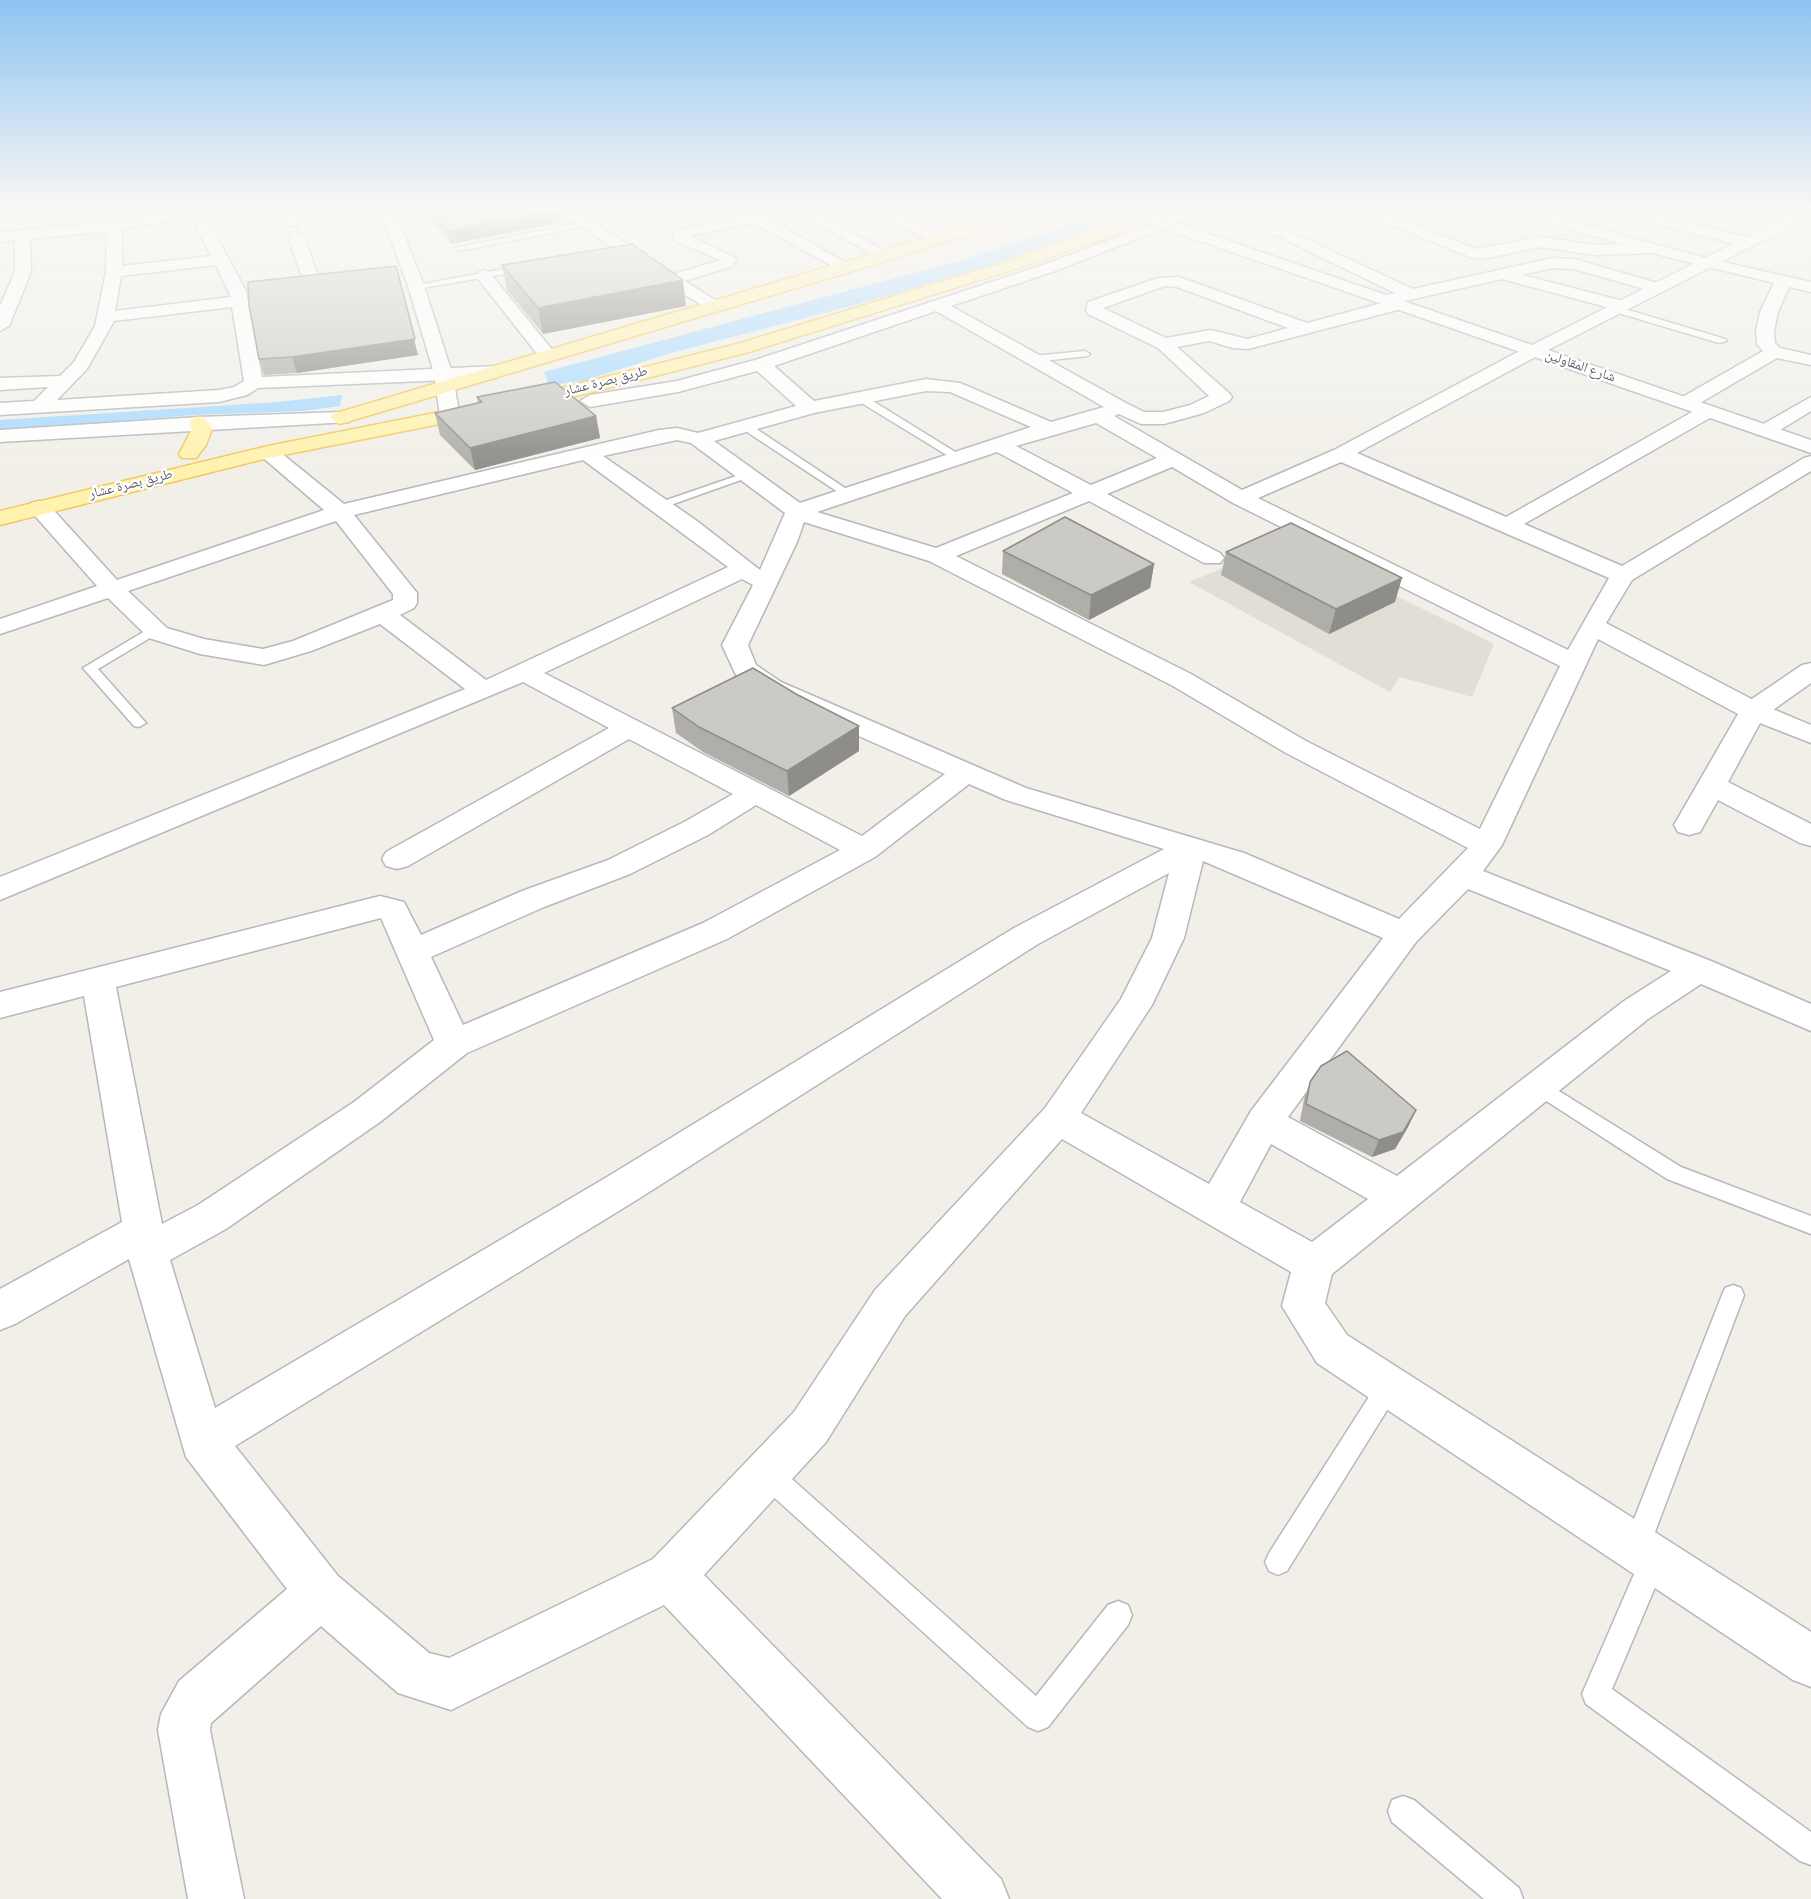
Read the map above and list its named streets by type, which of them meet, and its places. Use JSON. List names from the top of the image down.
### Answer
{
  "streets": {
    "main road": ["طريق بصرة عشار"],
    "street": ["شارع المقاولين"]
  }
}
